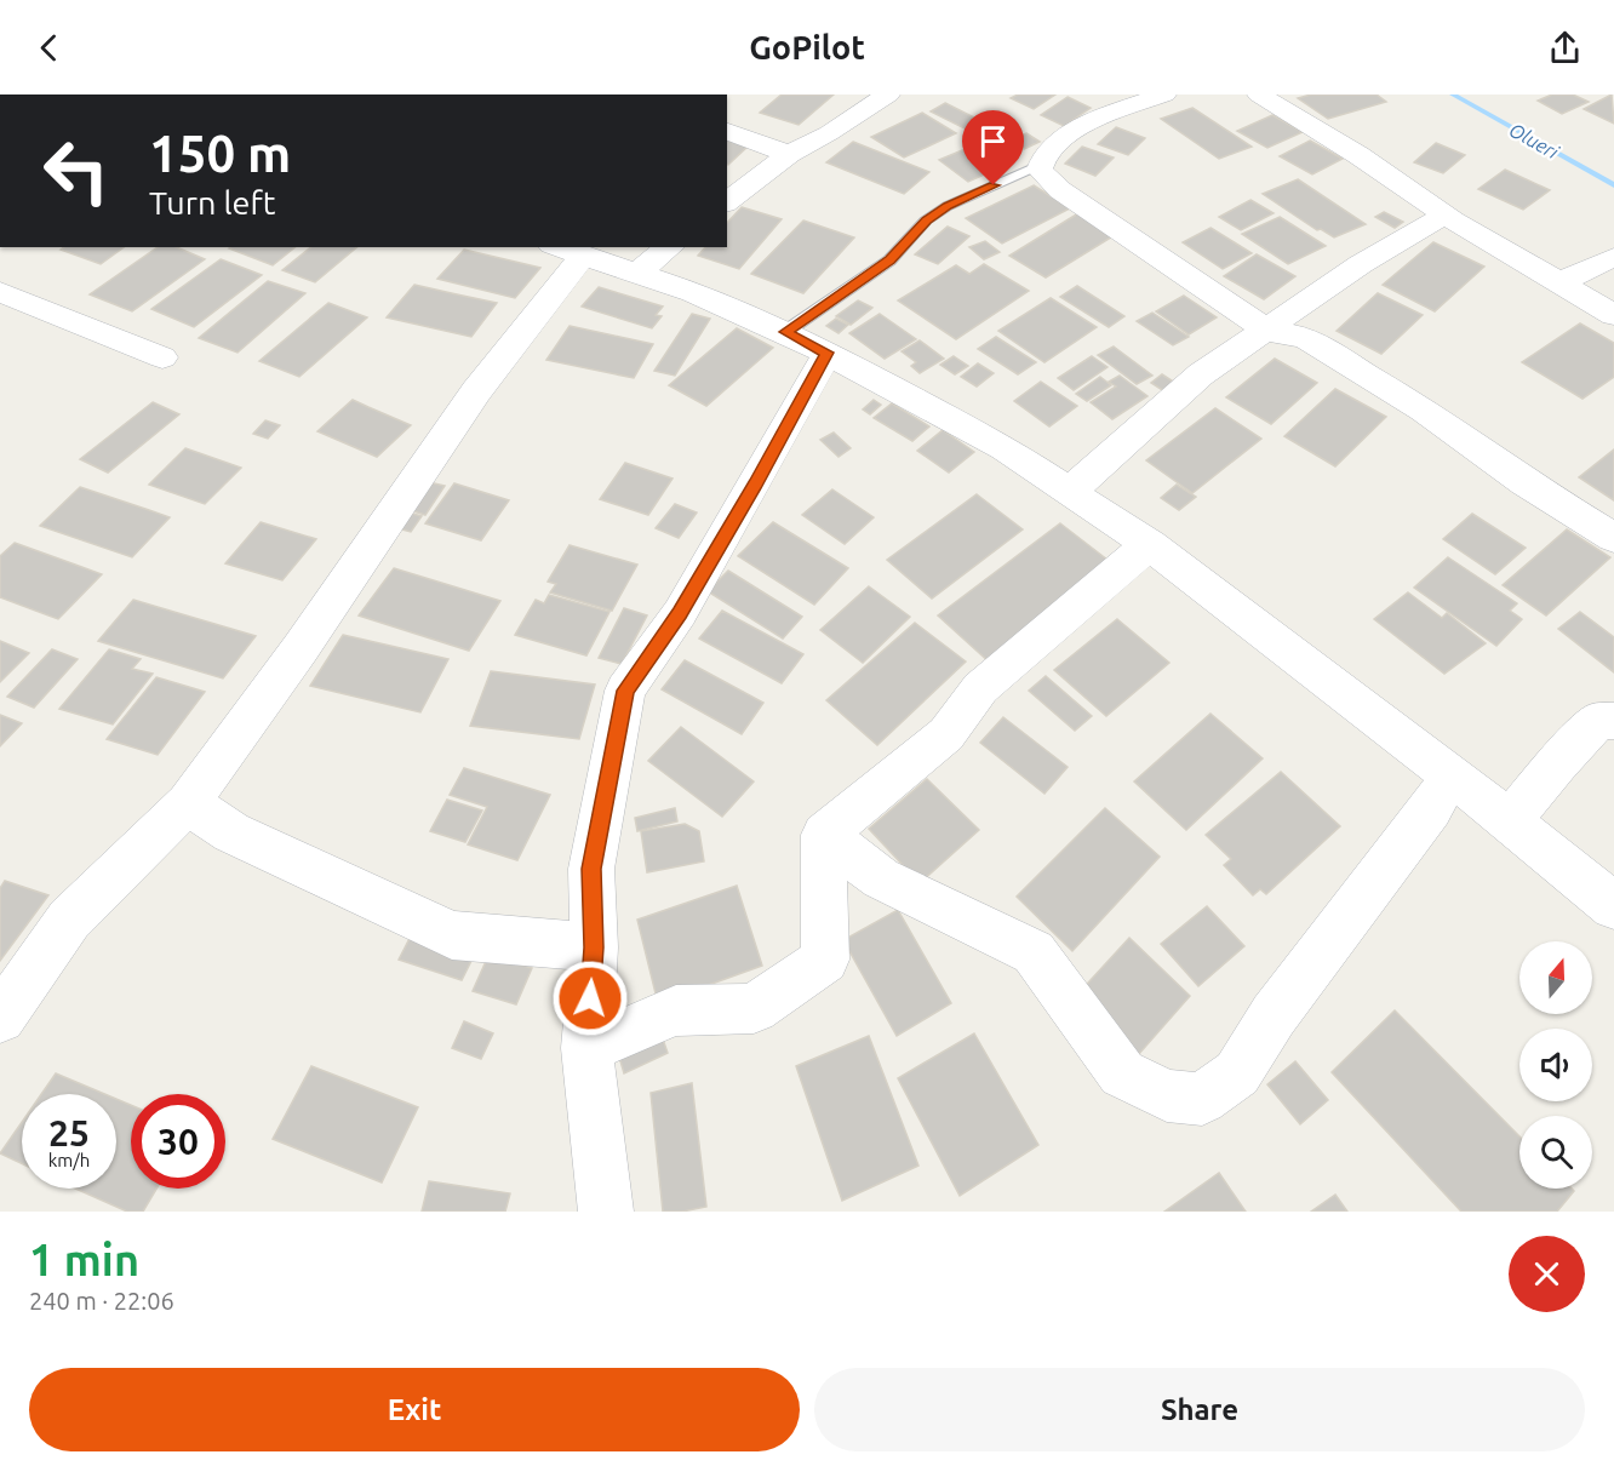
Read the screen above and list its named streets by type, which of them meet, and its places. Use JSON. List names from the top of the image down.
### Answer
{
  "water": ["Olueri"],
  "north": "top",
  "page": {
    "header": "GoPilot",
    "turn": ["150 m", "Turn left"],
    "speed": "25 km/h",
    "limit": "30",
    "heading": ["1 min", "240 m · 22:06"],
    "buttons": ["Exit", "Share"]
  }
}
